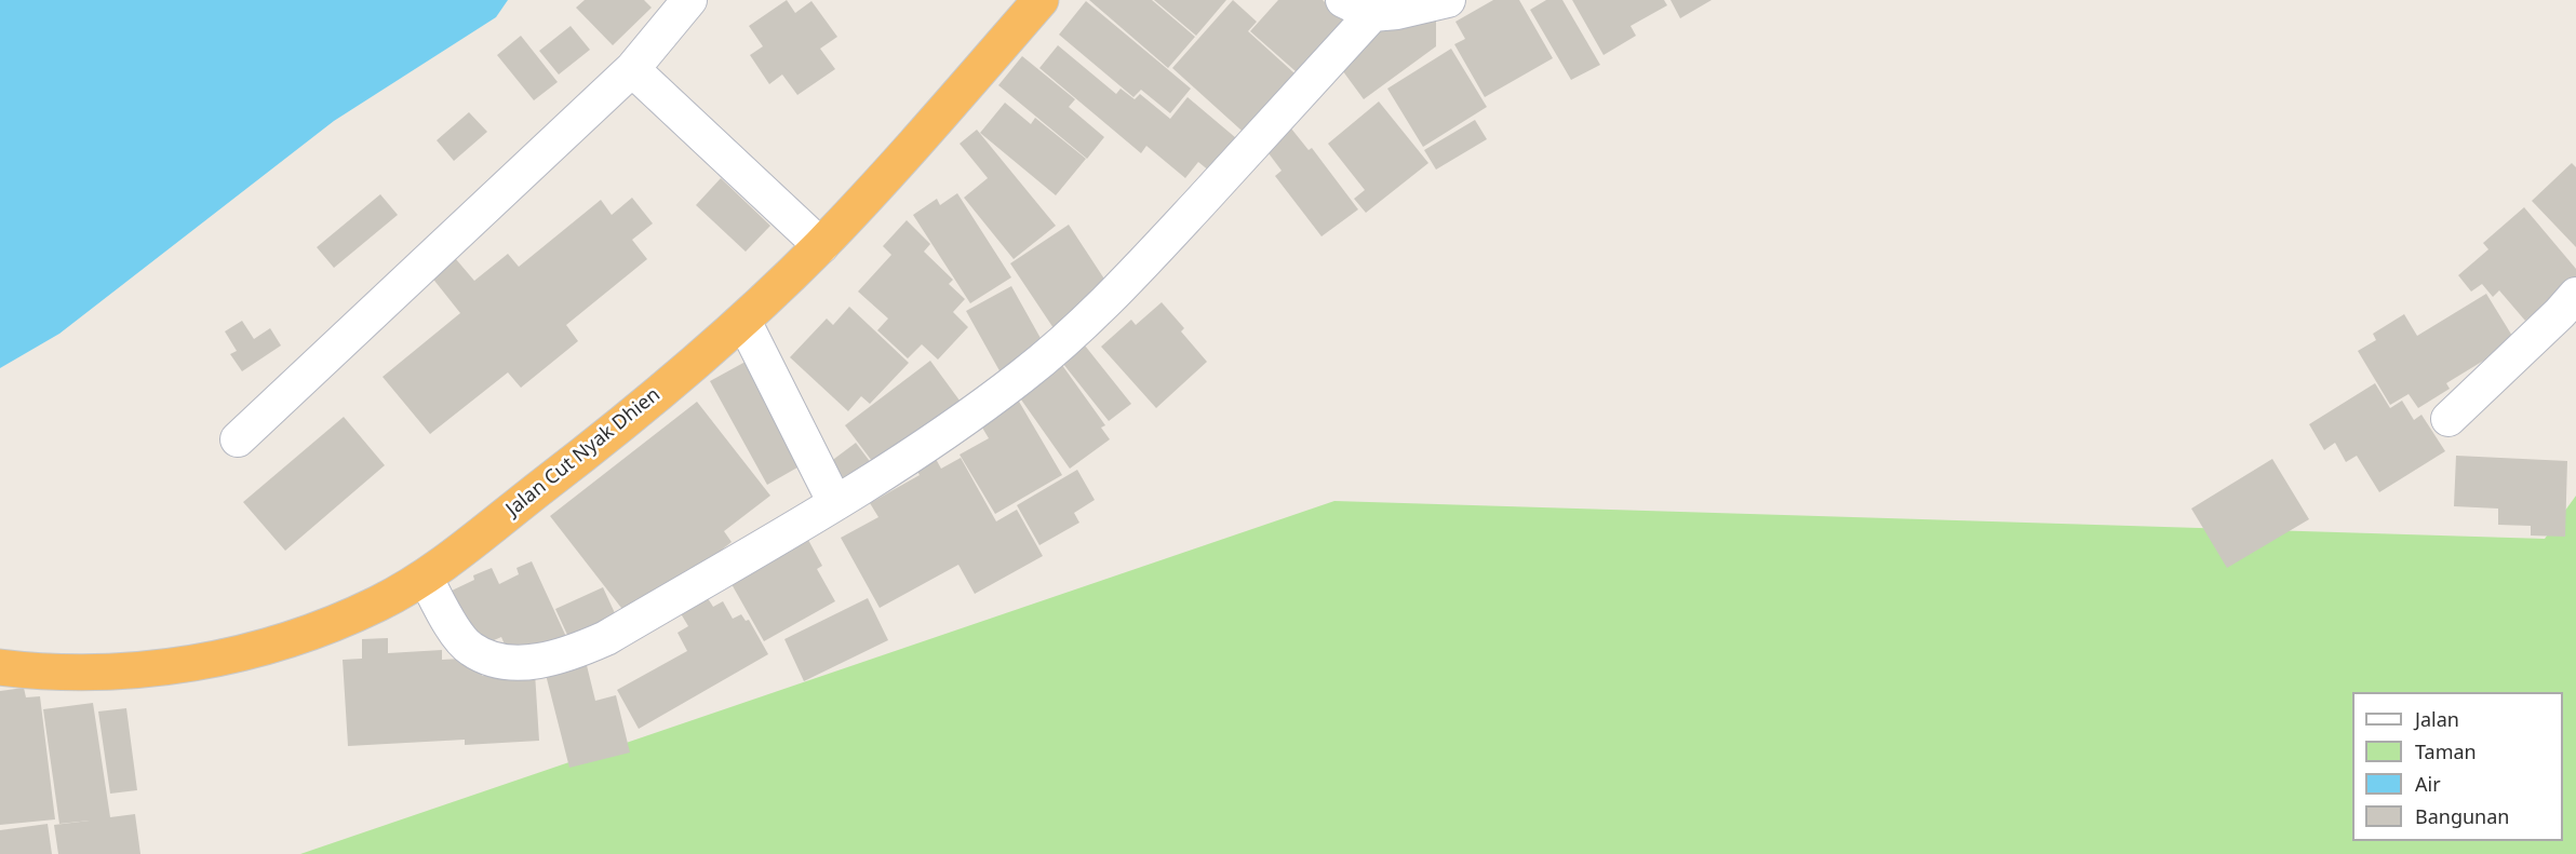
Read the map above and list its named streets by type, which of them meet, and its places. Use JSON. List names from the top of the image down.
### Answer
{
  "streets": {
    "highway": ["Jalan Cut Nyak Dhien"]
  },
  "legend": [
    "Jalan",
    "Taman",
    "Air",
    "Bangunan"
  ]
}
